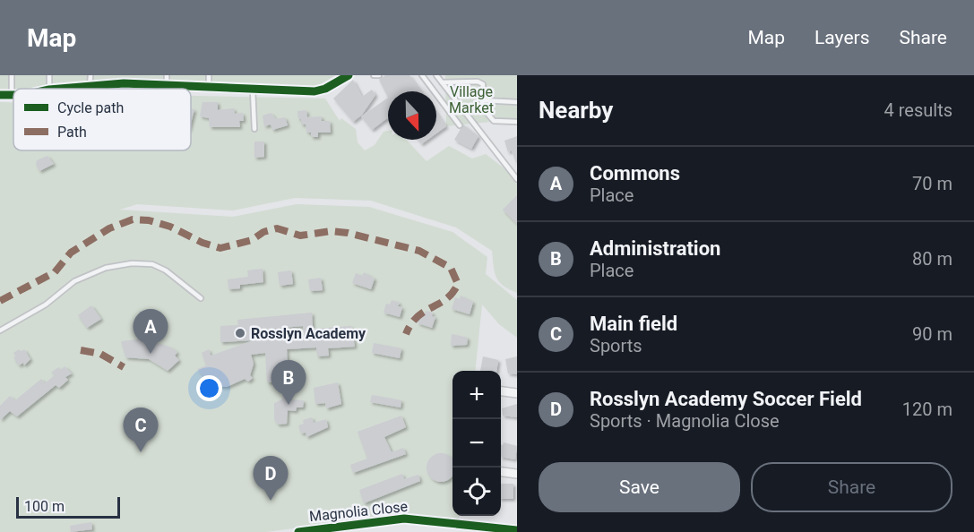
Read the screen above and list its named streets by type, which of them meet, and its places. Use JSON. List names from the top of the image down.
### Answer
{
  "streets": {
    "street": ["Magnolia Close"]
  },
  "parks": ["Village Market"],
  "places": ["Rosslyn Academy"],
  "legend": ["Cycle path", "Path"],
  "scale_bar": "100 m",
  "north": "bottom",
  "page": {
    "header": "Map",
    "nav": ["Map", "Layers", "Share"],
    "heading": ["Nearby", "4 results"],
    "list": [
      {
        "mark": "A",
        "name": "Commons",
        "note": "Place",
        "value": "70 m"
      },
      {
        "mark": "B",
        "name": "Administration",
        "note": "Place",
        "value": "80 m"
      },
      {
        "mark": "C",
        "name": "Main field",
        "note": "Sports",
        "value": "90 m"
      },
      {
        "mark": "D",
        "name": "Rosslyn Academy Soccer Field",
        "note": "Sports · Magnolia Close",
        "value": "120 m"
      }
    ],
    "pins": [
      "A",
      "B",
      "C",
      "D"
    ],
    "map_buttons": ["+", "−"],
    "buttons": ["Save", "Share"],
    "scale": "100 m"
  }
}
